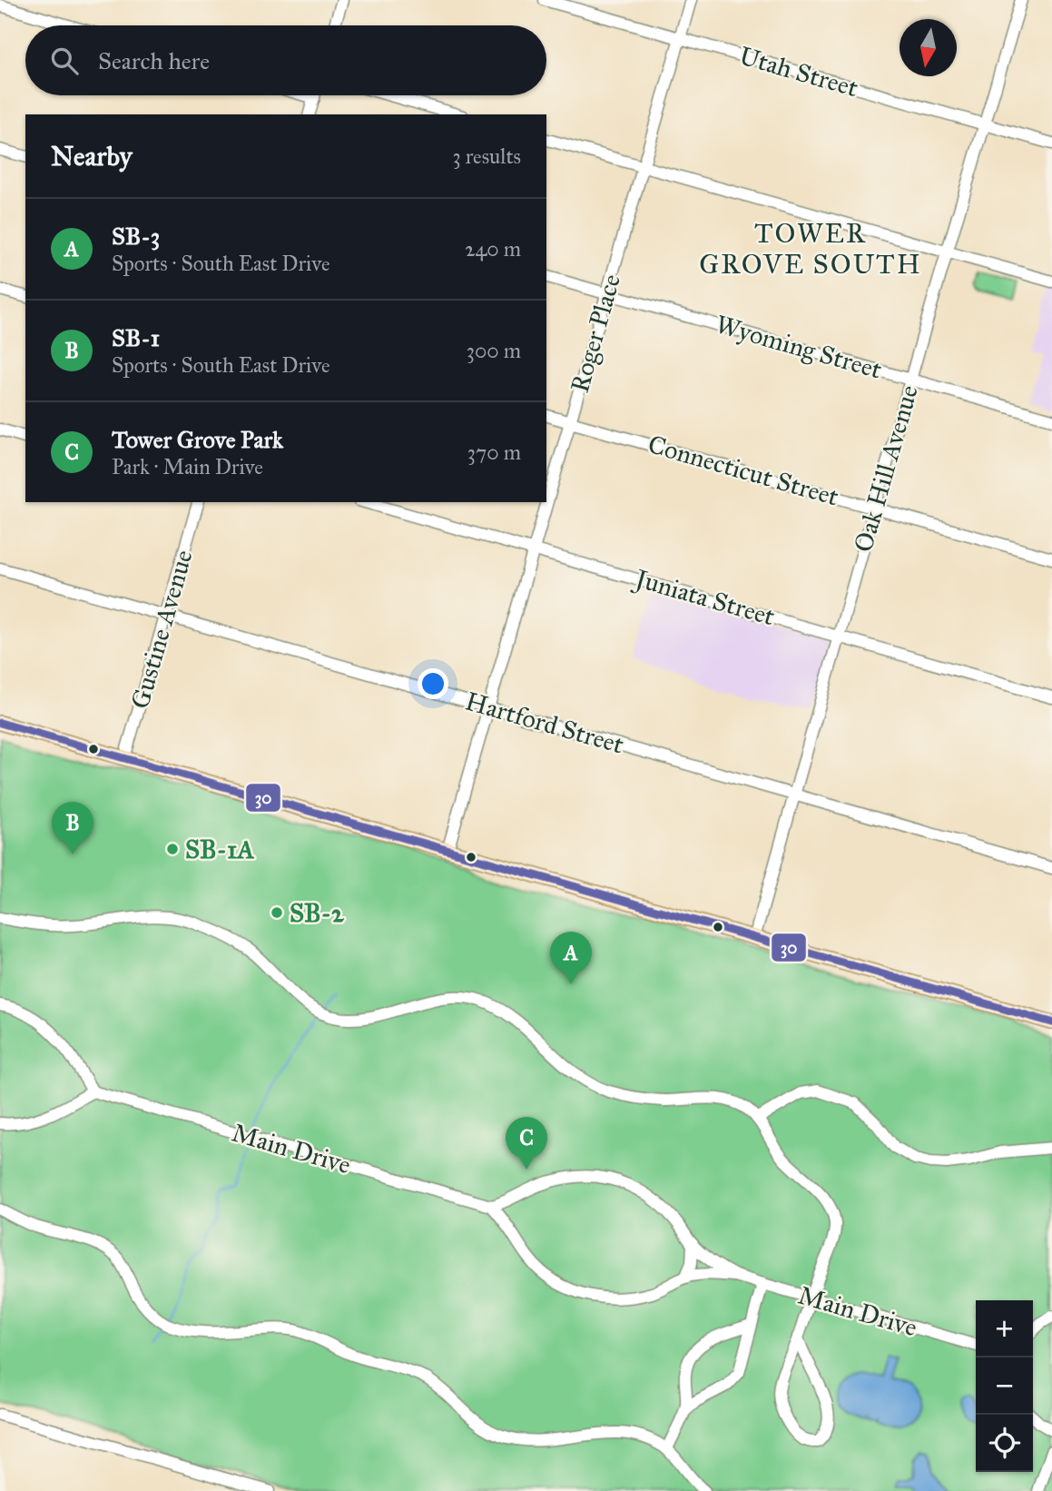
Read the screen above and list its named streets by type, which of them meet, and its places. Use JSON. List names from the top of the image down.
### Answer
{
  "streets": {
    "street": [
      "Utah Street",
      "Roger Place",
      "Wyoming Street",
      "Oak Hill Avenue",
      "Connecticut Street",
      "Juniata Street",
      "Gustine Avenue",
      "Hartford Street",
      "Main Drive"
    ]
  },
  "crossings": [
    ["Utah Street", "Roger Place"],
    ["Utah Street", "Oak Hill Avenue"],
    ["Roger Place", "Wyoming Street"],
    ["Roger Place", "Connecticut Street"],
    ["Roger Place", "Juniata Street"],
    ["Roger Place", "Hartford Street"],
    ["Wyoming Street", "Oak Hill Avenue"],
    ["Oak Hill Avenue", "Connecticut Street"],
    ["Oak Hill Avenue", "Juniata Street"],
    ["Oak Hill Avenue", "Hartford Street"],
    ["Gustine Avenue", "Hartford Street"]
  ],
  "districts": ["TOWER GROVE SOUTH"],
  "places": ["SB-1A", "SB-2"],
  "lines": ["transit line 30"],
  "north": "bottom",
  "page": {
    "search": "Search here",
    "heading": ["Nearby", "3 results"],
    "list": [
      {
        "mark": "A",
        "name": "SB-3",
        "note": "Sports · South East Drive",
        "value": "240 m"
      },
      {
        "mark": "B",
        "name": "SB-1",
        "note": "Sports · South East Drive",
        "value": "300 m"
      },
      {
        "mark": "C",
        "name": "Tower Grove Park",
        "note": "Park · Main Drive",
        "value": "370 m"
      }
    ],
    "pins": ["B", "A", "C"],
    "map_buttons": ["+", "−"]
  }
}
